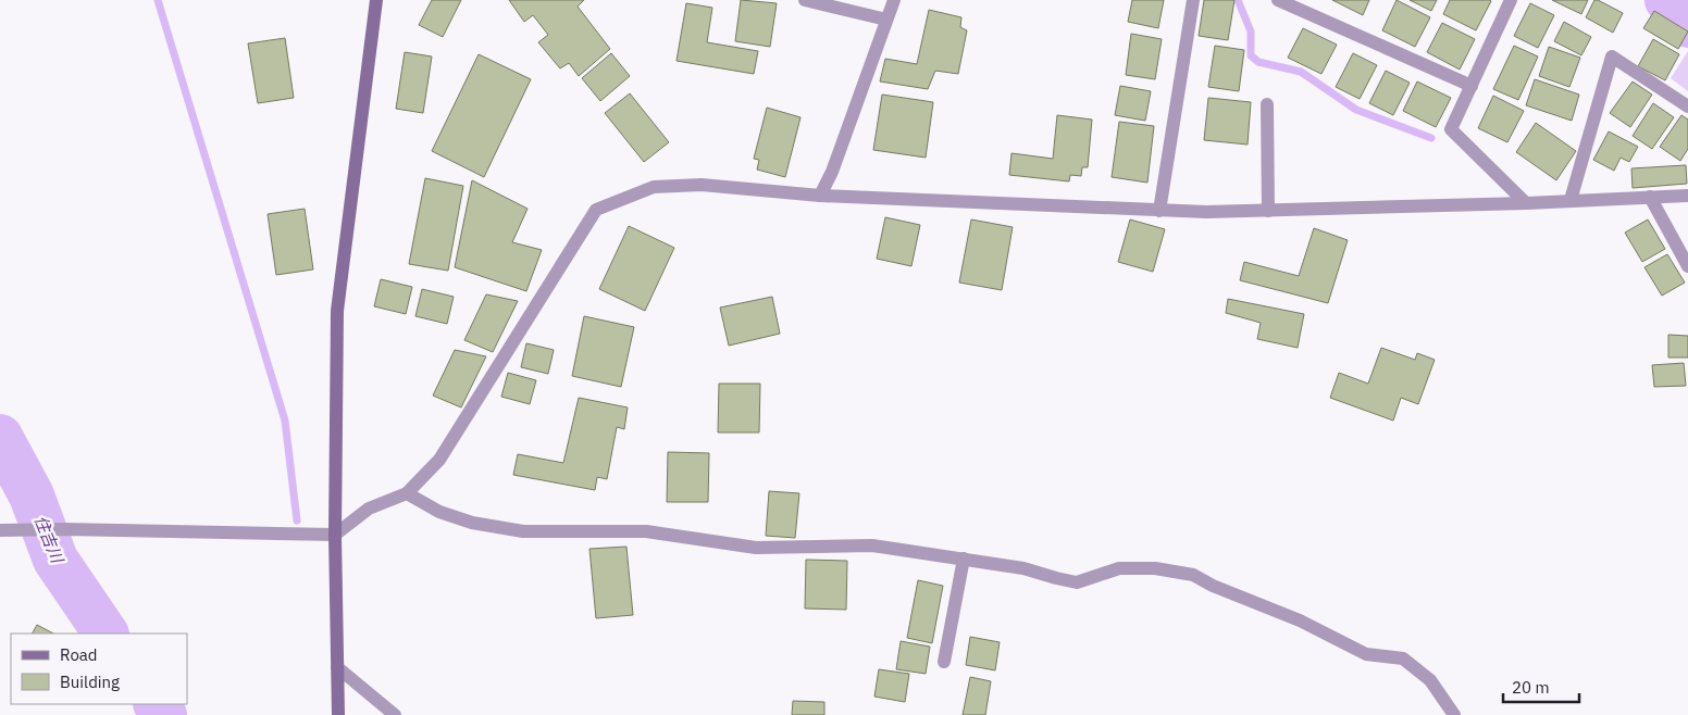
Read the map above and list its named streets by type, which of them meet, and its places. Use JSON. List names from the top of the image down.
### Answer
{
  "water": ["住吉川"],
  "legend": ["Road", "Building"],
  "scale_bar": "20 m"
}
